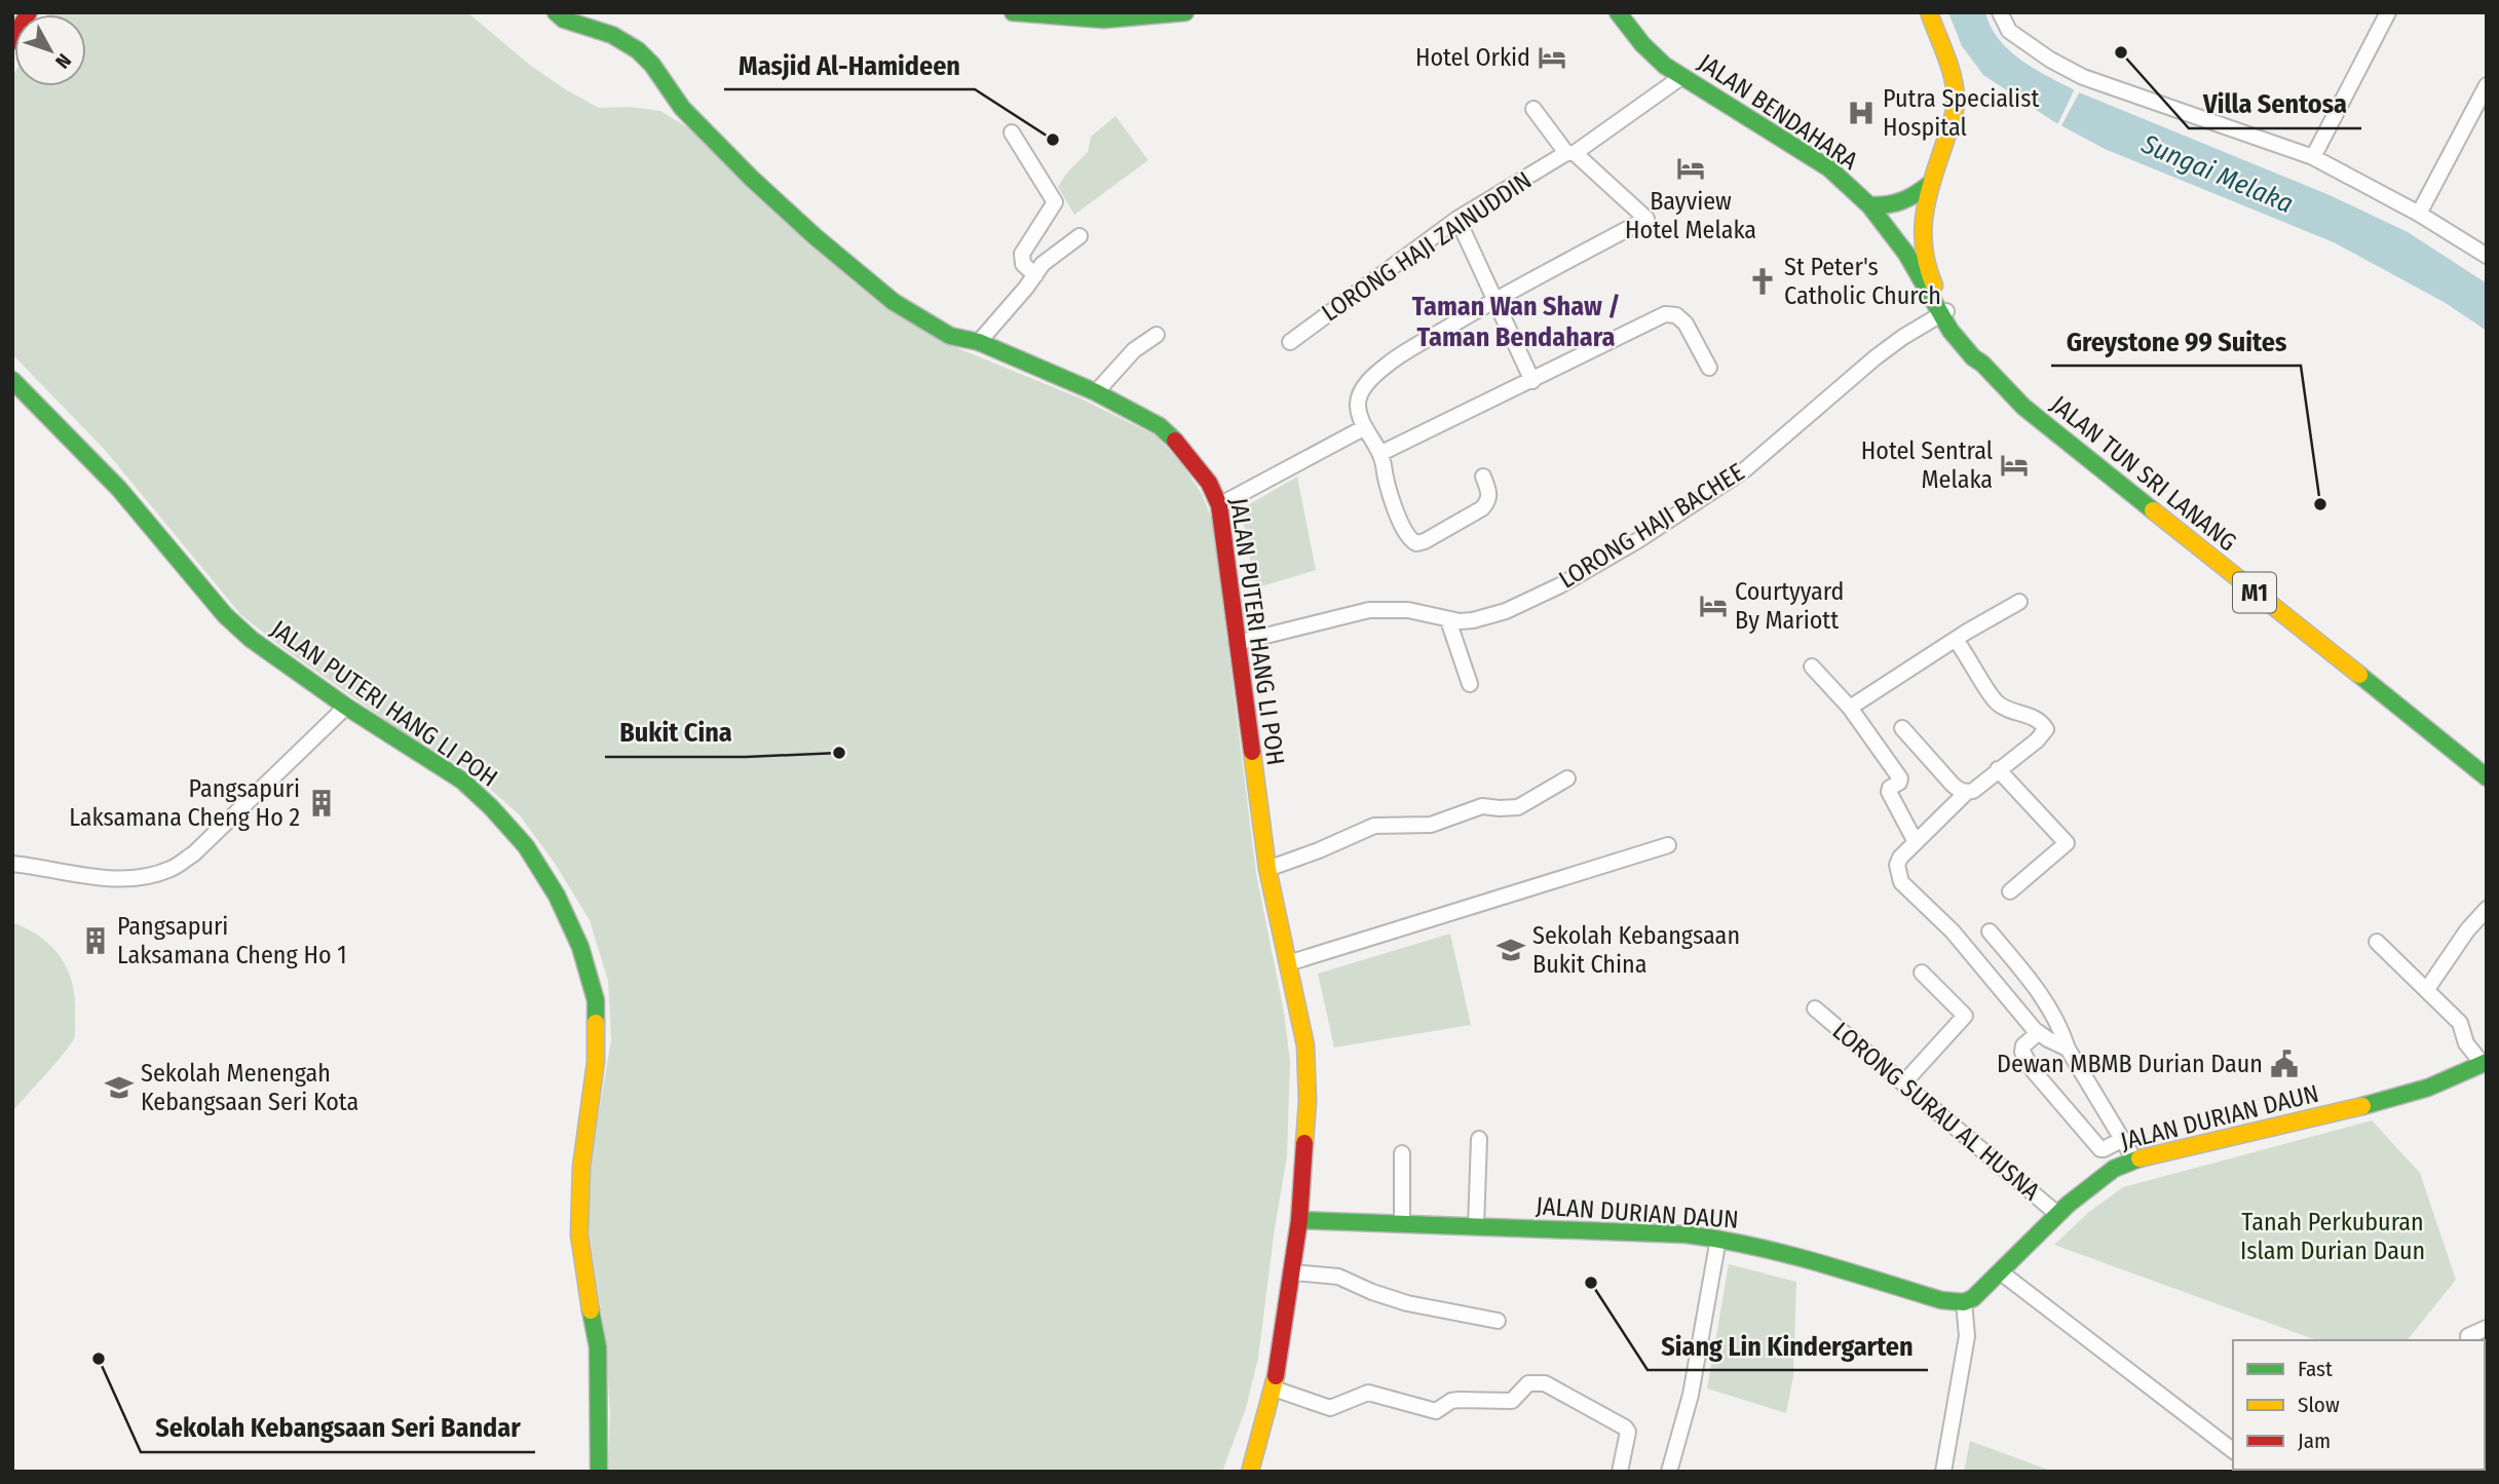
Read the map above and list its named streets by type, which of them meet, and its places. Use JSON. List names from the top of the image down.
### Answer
{
  "streets": {
    "main road": [
      "JALAN BENDAHARA",
      "JALAN TUN SRI LANANG",
      "M1",
      "JALAN PUTERI HANG LI POH",
      "JALAN DURIAN DAUN"
    ],
    "street": ["LORONG HAJI ZAINUDDIN", "LORONG HAJI BACHEE", "LORONG SURAU AL HUSNA"]
  },
  "crossings": [
    ["JALAN BENDAHARA", "LORONG HAJI ZAINUDDIN"],
    ["JALAN BENDAHARA", "JALAN TUN SRI LANANG"],
    ["JALAN BENDAHARA", "LORONG HAJI BACHEE"],
    ["LORONG HAJI BACHEE", "JALAN PUTERI HANG LI POH"],
    ["JALAN PUTERI HANG LI POH", "JALAN DURIAN DAUN"],
    ["LORONG SURAU AL HUSNA", "JALAN DURIAN DAUN"]
  ],
  "districts": ["Taman Wan Shaw / Taman Bendahara"],
  "water": ["Sungai Melaka"],
  "parks": ["Tanah Perkuburan Islam Durian Daun"],
  "places": {
    "other": [
      "Villa Sentosa",
      "Masjid Al-Hamideen",
      "Greystone 99 Suites",
      "Bukit Cina",
      "Siang Lin Kindergarten",
      "Sekolah Kebangsaan Seri Bandar"
    ],
    "hotel": [
      "Hotel Orkid",
      "Bayview Hotel Melaka",
      "Hotel Sentral Melaka",
      "Courtyyard By Mariott"
    ],
    "hospital": ["Putra Specialist Hospital"],
    "church": ["St Peter's Catholic Church"],
    "building": ["Pangsapuri Laksamana Cheng Ho 2", "Pangsapuri Laksamana Cheng Ho 1"],
    "school or university": ["Sekolah Kebangsaan Bukit China", "Sekolah Menengah Kebangsaan Seri Kota"],
    "public building": ["Dewan MBMB Durian Daun"]
  },
  "legend": ["Fast", "Slow", "Jam"],
  "north": "bottom right"
}
